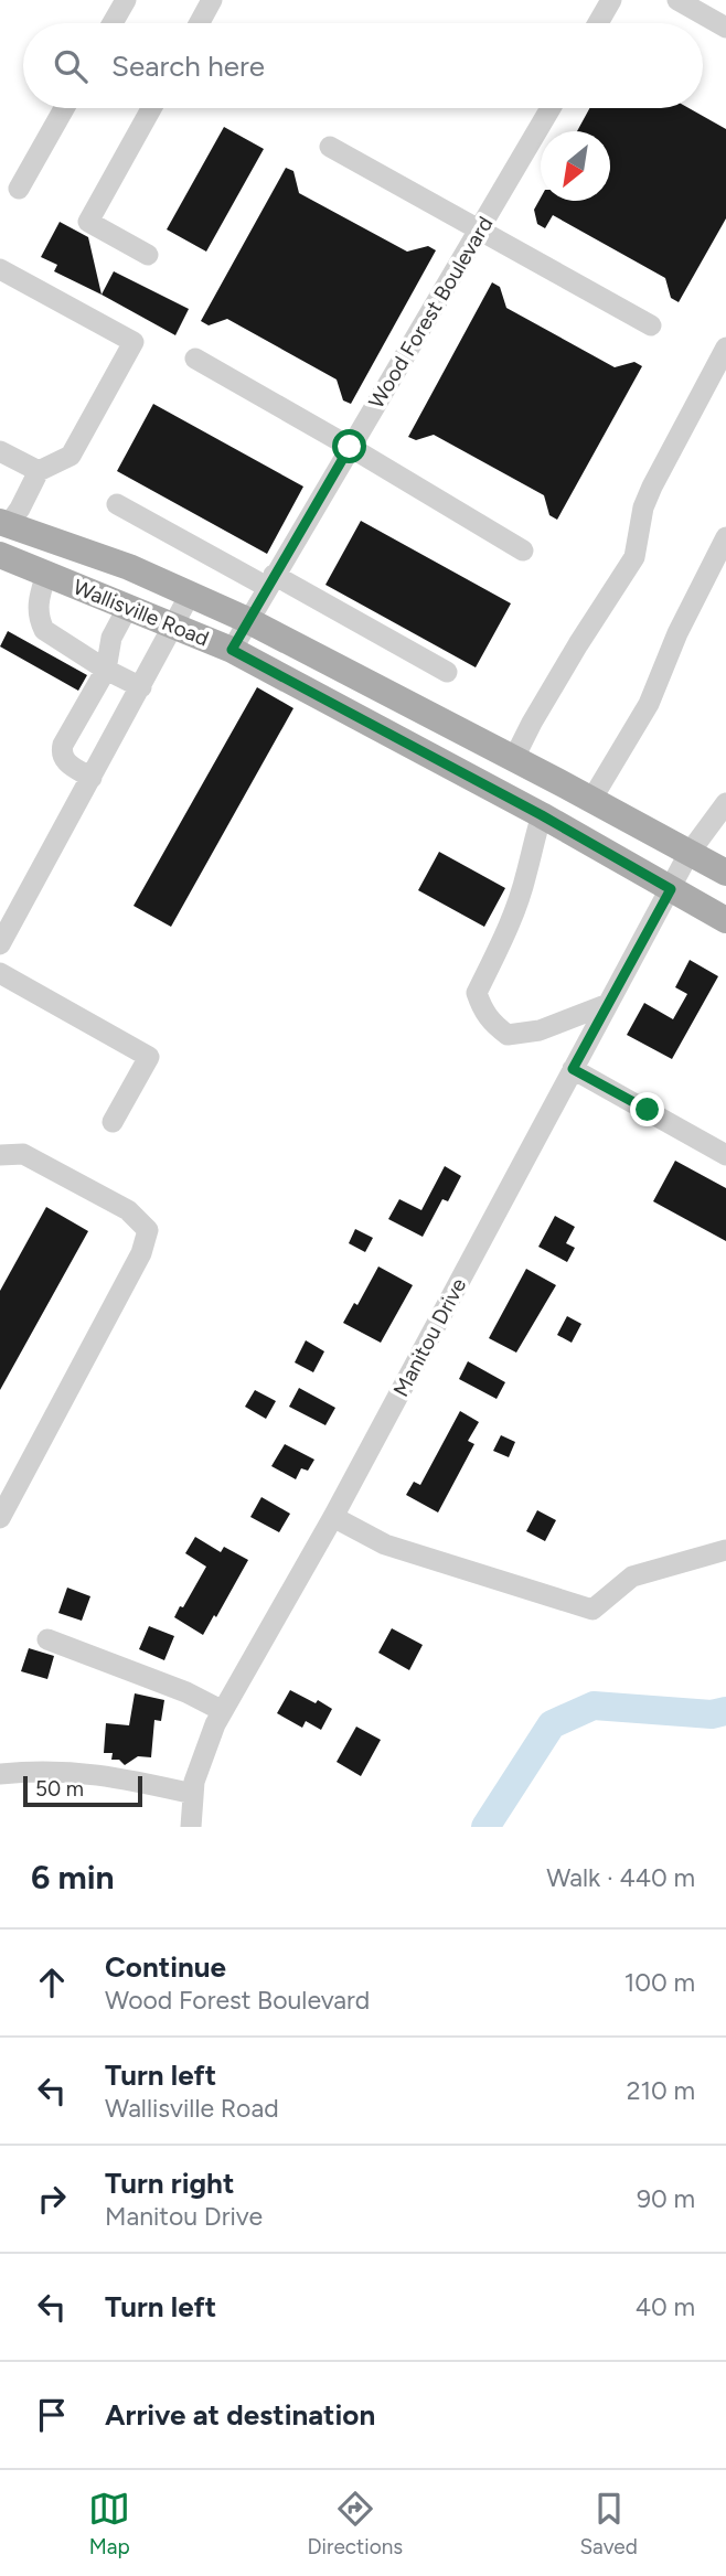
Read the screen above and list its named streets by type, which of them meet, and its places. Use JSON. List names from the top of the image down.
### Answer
{
  "streets": {
    "main road": ["Wallisville Road"],
    "street": ["Wood Forest Boulevard", "Manitou Drive"]
  },
  "crossings": [
    ["Wood Forest Boulevard", "Wallisville Road"],
    ["Wallisville Road", "Manitou Drive"]
  ],
  "scale_bar": "50 m",
  "north": "bottom left",
  "page": {
    "search": "Search here",
    "scale": "50 m",
    "heading": ["6 min", "Walk · 440 m"],
    "list": [
      ["Continue", "Wood Forest Boulevard", "100 m"],
      ["Turn left", "Wallisville Road", "210 m"],
      ["Turn right", "Manitou Drive", "90 m"],
      ["Turn left", "40 m"],
      "Arrive at destination"
    ],
    "nav": ["Map", "Directions", "Saved"]
  }
}
